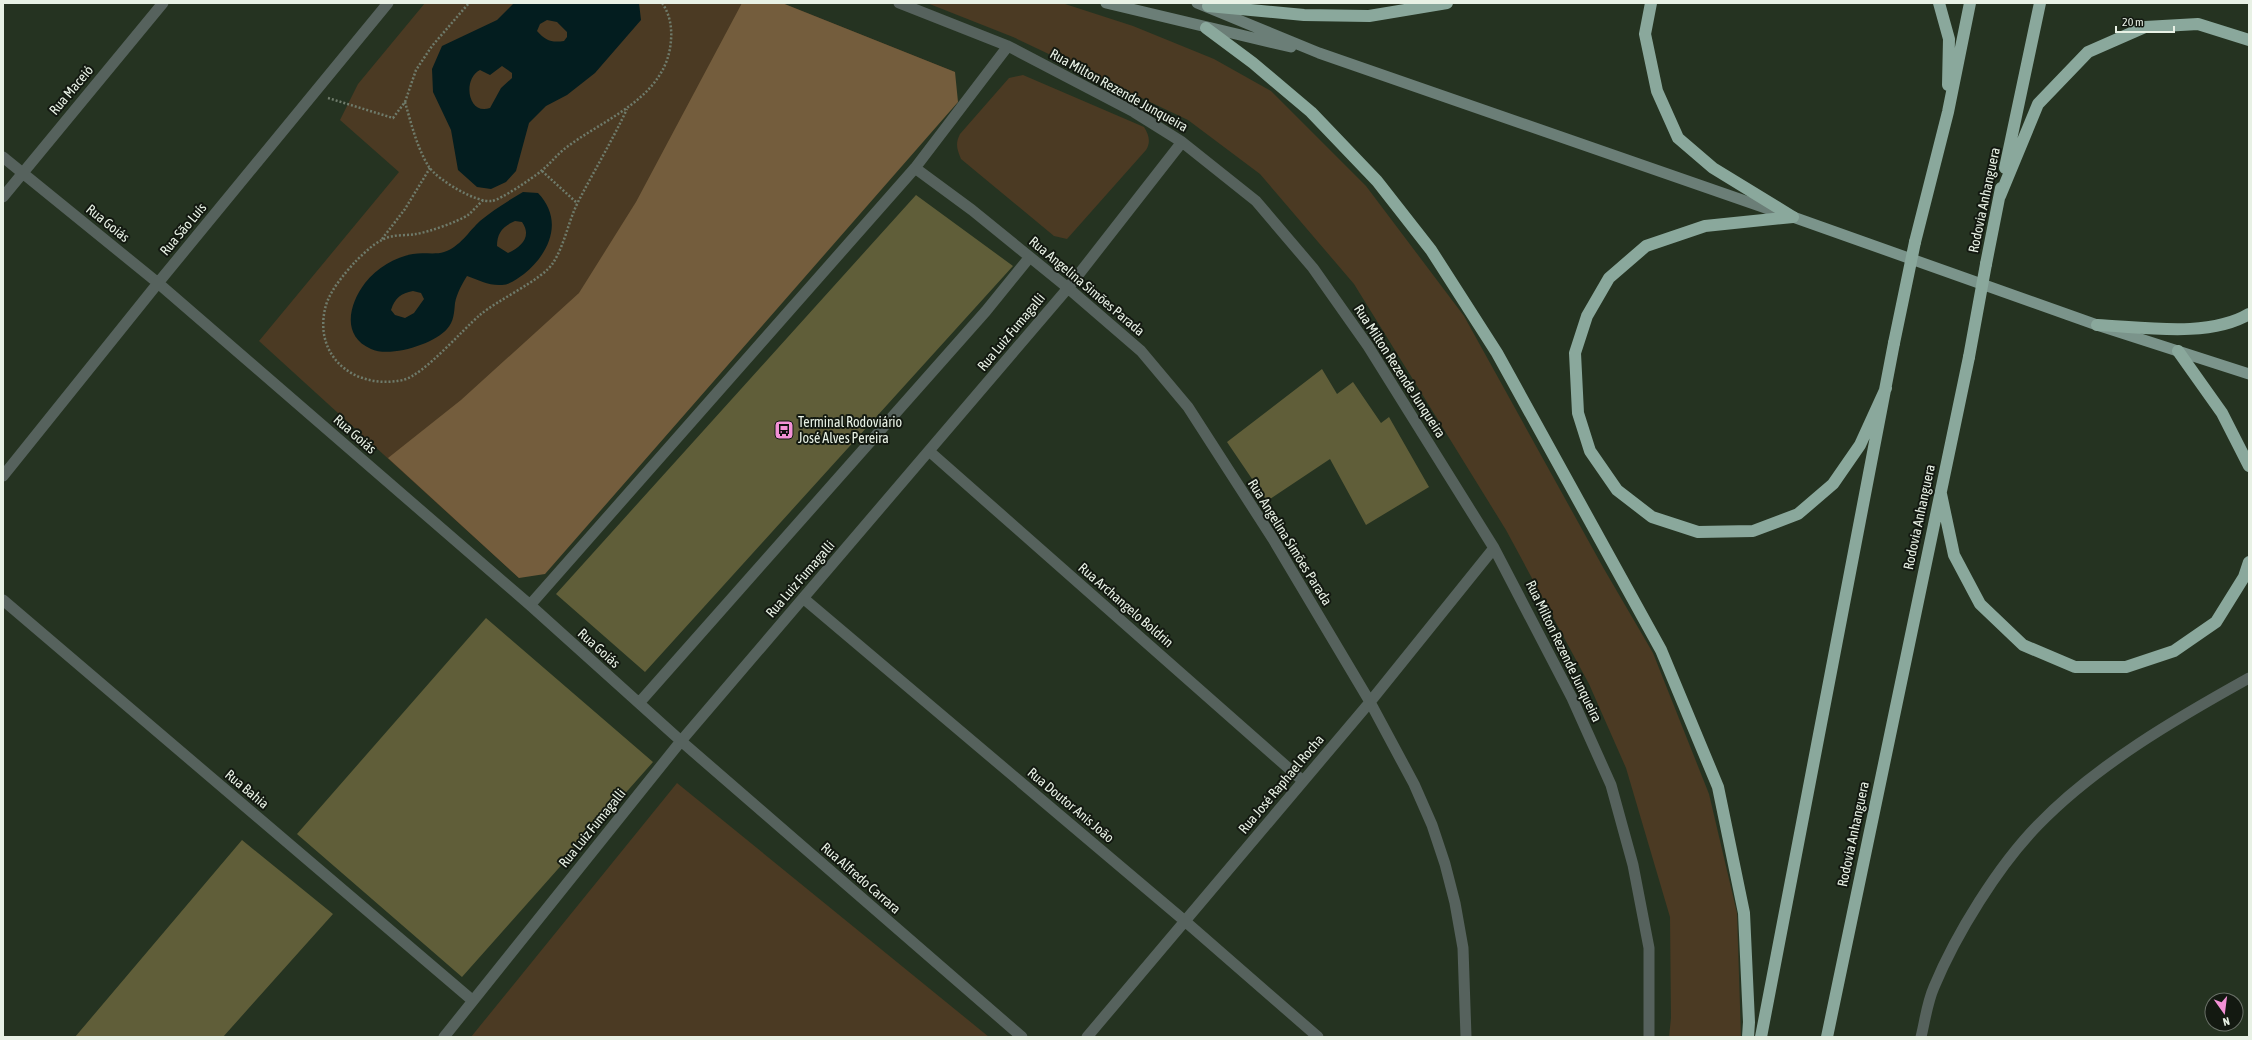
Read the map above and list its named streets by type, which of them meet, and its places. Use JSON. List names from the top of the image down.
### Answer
{
  "streets": {
    "highway": ["Rodovia Anhanguera"],
    "street": [
      "Rua Maceió",
      "Rua Milton Rezende Junqueira",
      "Rua Goiás",
      "Rua São Luís",
      "Rua Angelina Simões Parada",
      "Rua Luiz Fumagalli",
      "Rua Archangelo Boldrin",
      "Rua José Raphael Rocha",
      "Rua Bahia",
      "Rua Doutor Anis João",
      "Rua Alfredo Carrara"
    ]
  },
  "crossings": [
    ["Rua Maceió", "Rua Goiás"],
    ["Rua Milton Rezende Junqueira", "Rua Luiz Fumagalli"],
    ["Rua Milton Rezende Junqueira", "Rua José Raphael Rocha"],
    ["Rua Goiás", "Rua São Luís"],
    ["Rua Goiás", "Rua Luiz Fumagalli"],
    ["Rua Goiás", "Rua Alfredo Carrara"],
    ["Rua Angelina Simões Parada", "Rua Luiz Fumagalli"],
    ["Rua Angelina Simões Parada", "Rua José Raphael Rocha"],
    ["Rua Luiz Fumagalli", "Rua Archangelo Boldrin"],
    ["Rua Luiz Fumagalli", "Rua Bahia"],
    ["Rua Luiz Fumagalli", "Rua Doutor Anis João"],
    ["Rua Luiz Fumagalli", "Rua Alfredo Carrara"],
    ["Rua Archangelo Boldrin", "Rua José Raphael Rocha"],
    ["Rua José Raphael Rocha", "Rua Doutor Anis João"]
  ],
  "places": {
    "bus stop": ["Terminal Rodoviário José Alves Pereira"]
  },
  "scale_bar": "20 m",
  "north": "bottom"
}
